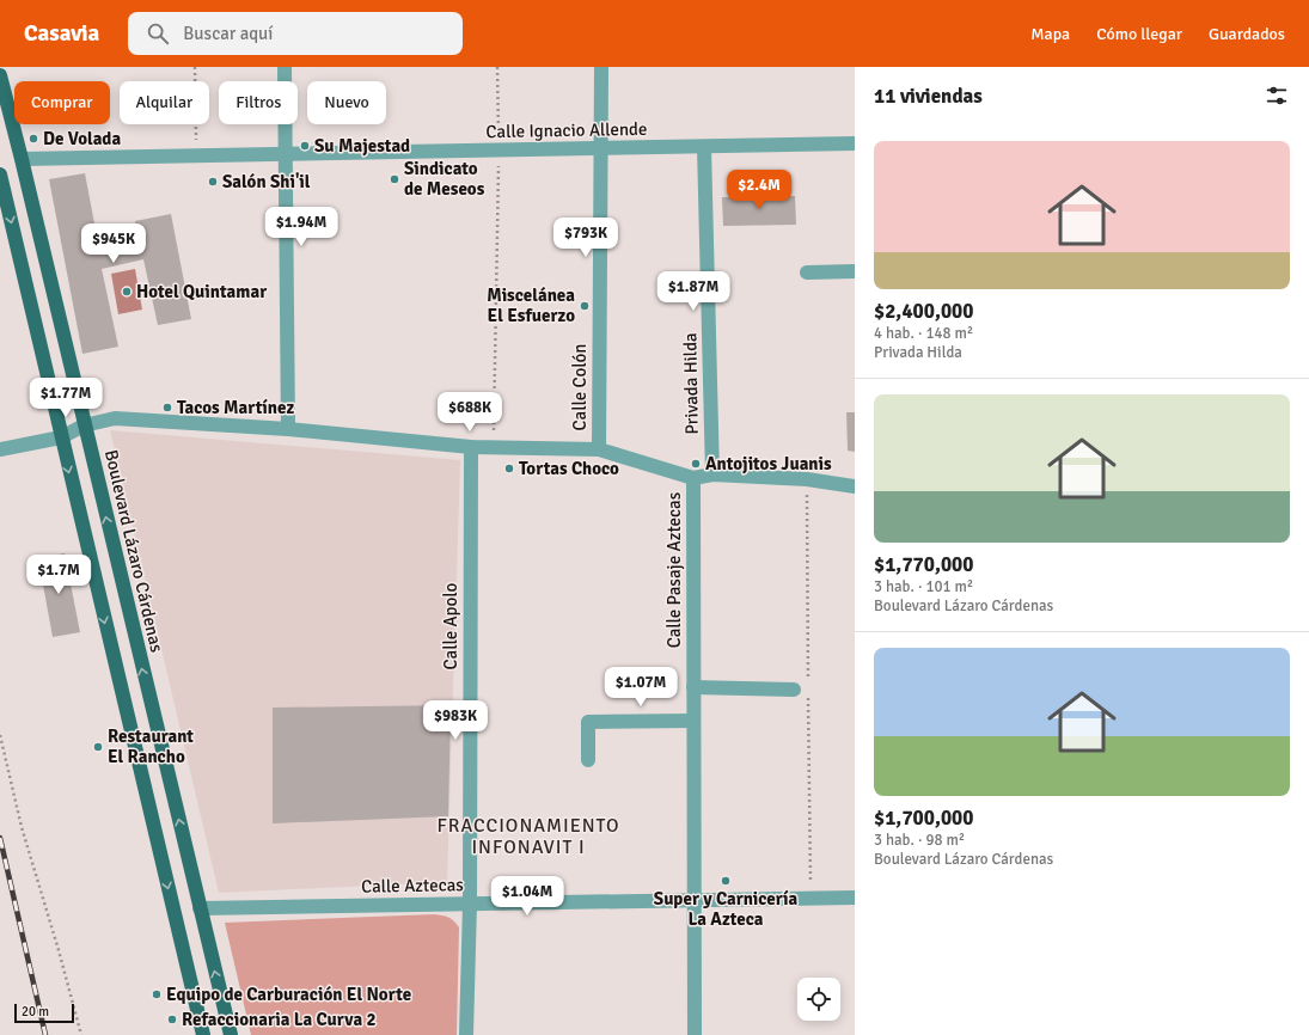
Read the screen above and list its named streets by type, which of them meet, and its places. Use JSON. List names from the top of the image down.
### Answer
{
  "streets": {
    "main road": ["Boulevard Lázaro Cárdenas"],
    "street": [
      "Calle Ignacio Allende",
      "Privada Hilda",
      "Calle Colón",
      "Calle Pasaje Aztecas",
      "Calle Apolo",
      "Calle Aztecas"
    ]
  },
  "crossings": [
    ["Calle Ignacio Allende", "Privada Hilda"],
    ["Calle Ignacio Allende", "Calle Colón"],
    ["Calle Ignacio Allende", "Boulevard Lázaro Cárdenas"],
    ["Boulevard Lázaro Cárdenas", "Calle Aztecas"],
    ["Calle Pasaje Aztecas", "Calle Aztecas"],
    ["Calle Apolo", "Calle Aztecas"]
  ],
  "districts": ["FRACCIONAMIENTO INFONAVIT I"],
  "places": [
    "De Volada",
    "Su Majestad",
    "Sindicato de Meseos",
    "Salón Shi'il",
    "Hotel Quintamar",
    "Miscelánea El Esfuerzo",
    "Tacos Martínez",
    "Antojitos Juanis",
    "Tortas Choco",
    "Restaurant El Rancho",
    "Super y Carnicería La Azteca",
    "Equipo de Carburación El Norte",
    "Refaccionaria La Curva 2"
  ],
  "scale_bar": "20 m",
  "page": {
    "header": "Casavia",
    "search": "Buscar aquí",
    "nav": ["Mapa", "Cómo llegar", "Guardados"],
    "heading": "11 viviendas",
    "chip": [
      "Comprar",
      "Alquilar",
      "Filtros",
      "Nuevo"
    ],
    "list": [
      {
        "name": "$2,400,000",
        "note": "4 hab. · 148 m² · Privada Hilda"
      },
      {
        "name": "$1,770,000",
        "note": "3 hab. · 101 m² · Boulevard Lázaro Cárdenas"
      },
      {
        "name": "$1,700,000",
        "note": "3 hab. · 98 m² · Boulevard Lázaro Cárdenas"
      }
    ],
    "price": [
      "$2.4M",
      "$1.94M",
      "$793K",
      "$945K",
      "$1.87M",
      "$1.77M",
      "$688K",
      "$1.7M",
      "$1.07M",
      "$983K",
      "$1.04M"
    ],
    "scale": "20 m"
  }
}
